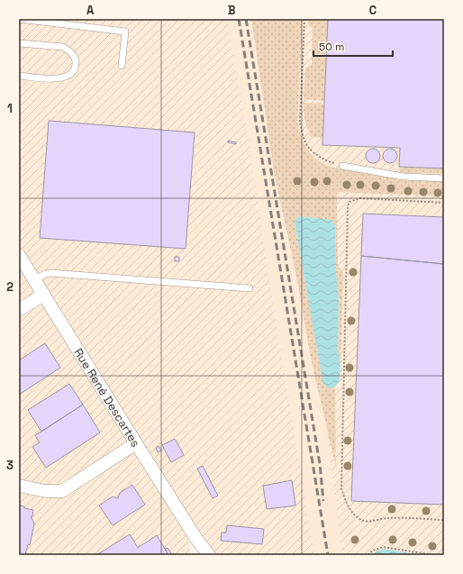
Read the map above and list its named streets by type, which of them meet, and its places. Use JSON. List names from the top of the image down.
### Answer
{
  "streets": {
    "street": ["Rue René Descartes"]
  },
  "scale_bar": "50 m",
  "grid": {
    "columns": ["A", "B", "C"],
    "rows": ["1", "2", "3"]
  }
}
